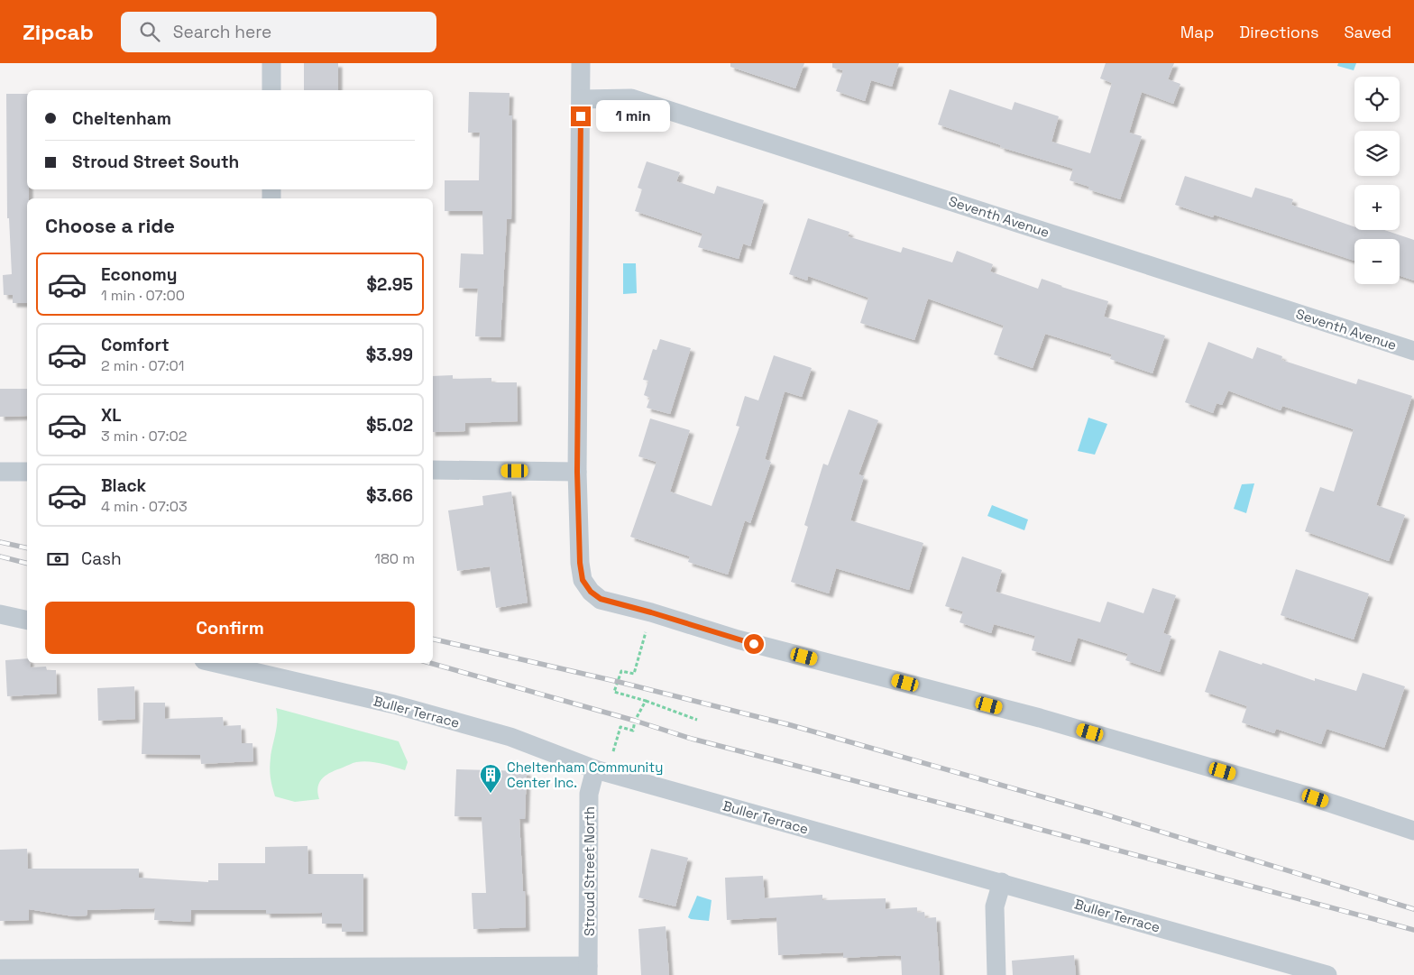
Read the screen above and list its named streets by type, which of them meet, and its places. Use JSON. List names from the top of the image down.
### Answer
{
  "streets": {
    "street": ["Seventh Avenue", "Buller Terrace", "Stroud Street North"]
  },
  "crossings": [
    ["Buller Terrace", "Stroud Street North"]
  ],
  "places": {
    "building": ["Cheltenham Community Center Inc."]
  },
  "page": {
    "header": "Zipcab",
    "search": "Search here",
    "nav": ["Map", "Directions", "Saved"],
    "map_buttons": ["+", "−"],
    "banner": ["Cheltenham", "Stroud Street South"],
    "bubble": "1 min",
    "heading": "Choose a ride",
    "list": [
      {
        "name": "Economy",
        "note": "1 min · 07:00",
        "value": "$2.95"
      },
      {
        "name": "Comfort",
        "note": "2 min · 07:01",
        "value": "$3.99"
      },
      {
        "name": "XL",
        "note": "3 min · 07:02",
        "value": "$5.02"
      },
      {
        "name": "Black",
        "note": "4 min · 07:03",
        "value": "$3.66"
      }
    ],
    "pay": ["Cash", "180 m"],
    "buttons": "Confirm"
  }
}
